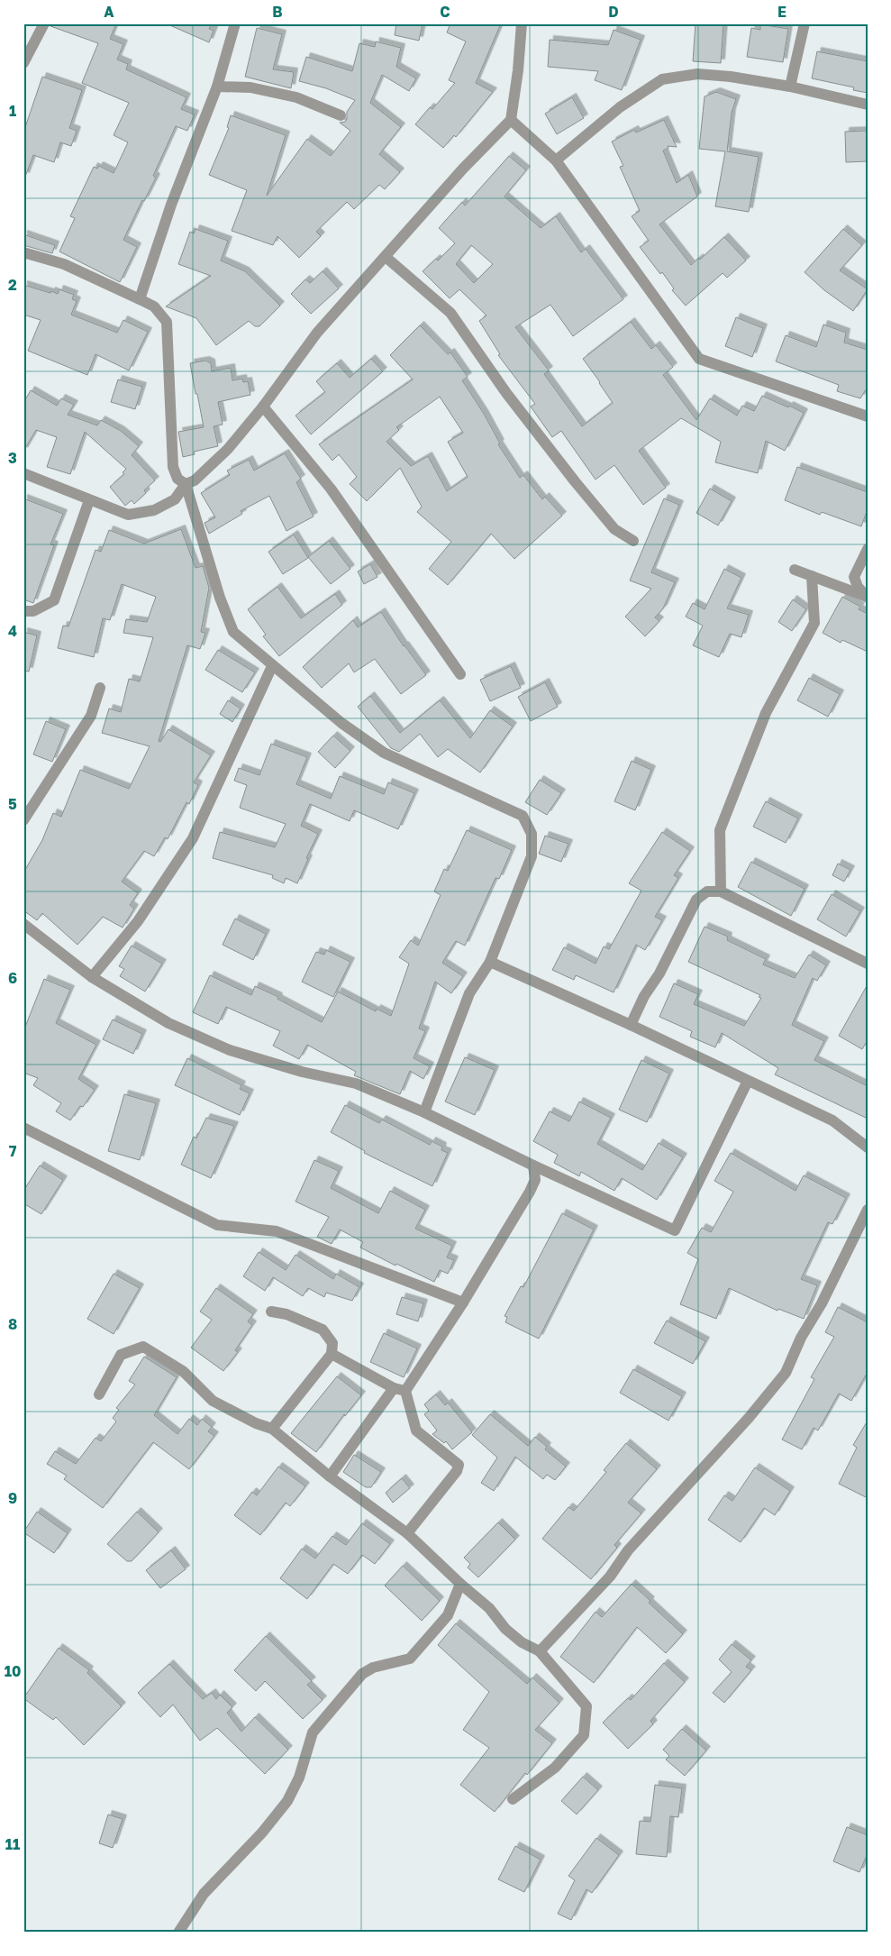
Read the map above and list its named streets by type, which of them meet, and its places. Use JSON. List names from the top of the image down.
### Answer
{
  "grid": {
    "columns": [
      "A",
      "B",
      "C",
      "D",
      "E"
    ],
    "rows": [
      "1",
      "2",
      "3",
      "4",
      "5",
      "6",
      "7",
      "8",
      "9",
      "10",
      "11"
    ]
  }
}
